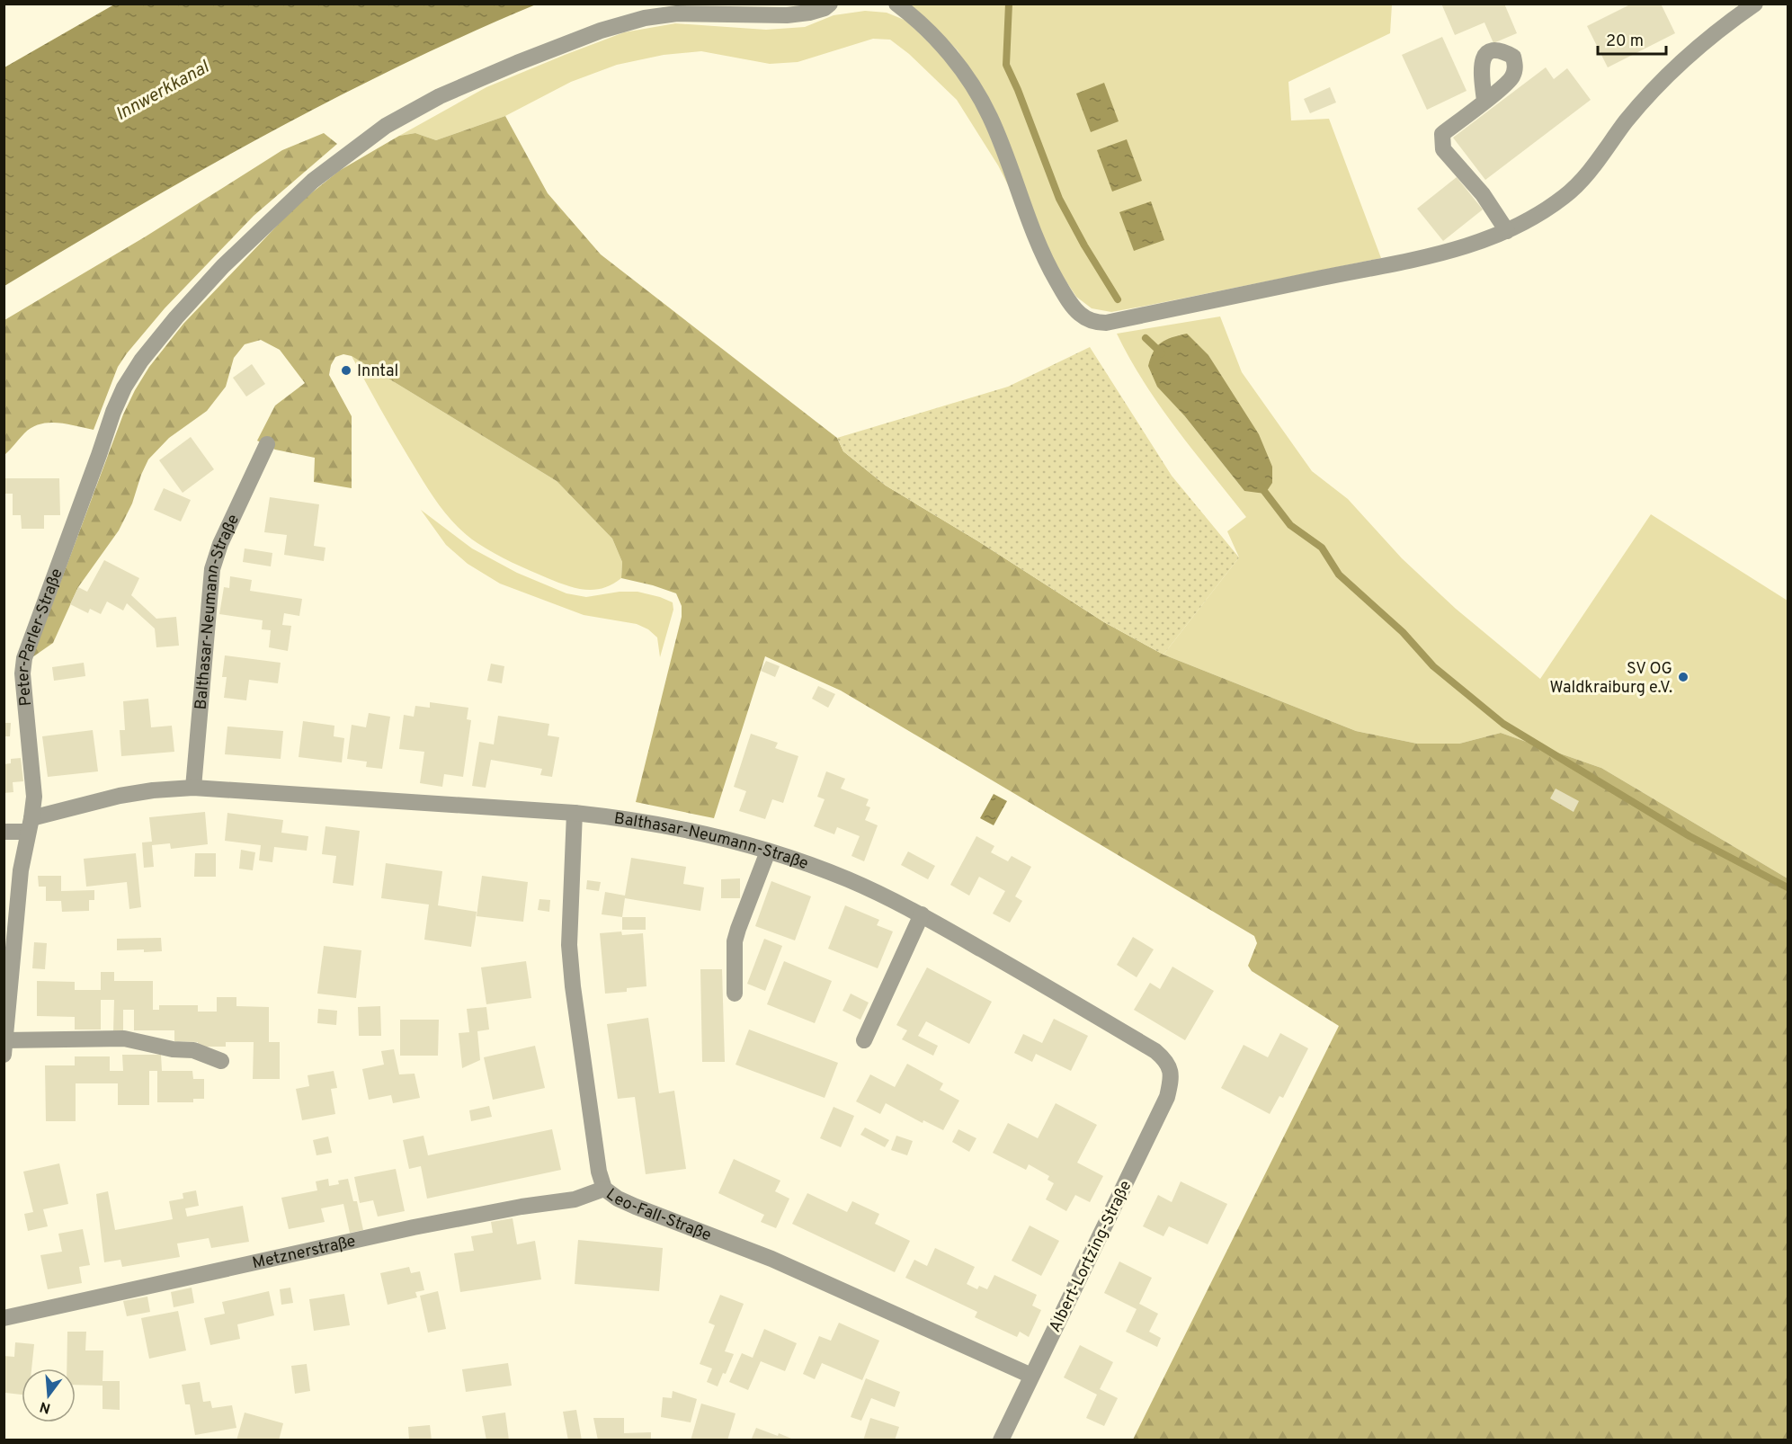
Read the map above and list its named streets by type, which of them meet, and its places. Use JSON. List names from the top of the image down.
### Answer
{
  "streets": {
    "street": [
      "Balthasar-Neumann-Straße",
      "Peter-Parler-Straße",
      "Leo-Fall-Straße",
      "Metznerstraße",
      "Albert-Lortzing-Straße"
    ]
  },
  "crossings": [
    ["Balthasar-Neumann-Straße", "Peter-Parler-Straße"],
    ["Balthasar-Neumann-Straße", "Leo-Fall-Straße"],
    ["Balthasar-Neumann-Straße", "Albert-Lortzing-Straße"],
    ["Leo-Fall-Straße", "Metznerstraße"],
    ["Leo-Fall-Straße", "Albert-Lortzing-Straße"]
  ],
  "water": ["Innwerkkanal"],
  "places": ["Inntal", "SV OG Waldkraiburg e.V."],
  "scale_bar": "20 m",
  "north": "bottom"
}
